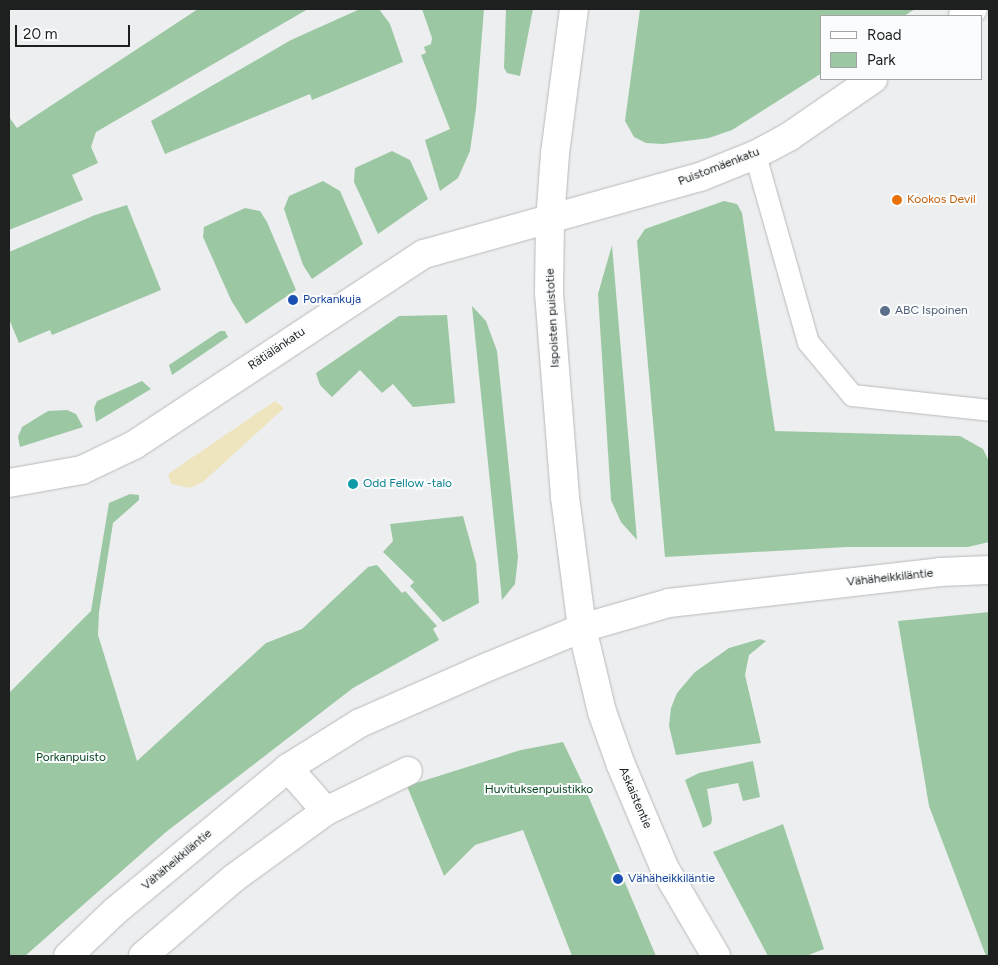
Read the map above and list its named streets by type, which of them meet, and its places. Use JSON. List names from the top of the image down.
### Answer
{
  "streets": {
    "street": [
      "Puistomäenkatu",
      "Ispoisten puistotie",
      "Rätiälänkatu",
      "Vähäheikkiläntie",
      "Askaistentie"
    ]
  },
  "crossings": [
    ["Puistomäenkatu", "Ispoisten puistotie"],
    ["Puistomäenkatu", "Rätiälänkatu"],
    ["Ispoisten puistotie", "Rätiälänkatu"],
    ["Ispoisten puistotie", "Vähäheikkiläntie"],
    ["Ispoisten puistotie", "Askaistentie"],
    ["Vähäheikkiläntie", "Askaistentie"]
  ],
  "parks": ["Porkanpuisto", "Huvituksenpuistikko"],
  "places": [
    "Kookos Devil",
    "Porkankuja",
    "ABC Ispoinen",
    "Odd Fellow -talo",
    "Vähäheikkiläntie"
  ],
  "legend": ["Road", "Park"],
  "scale_bar": "20 m"
}
